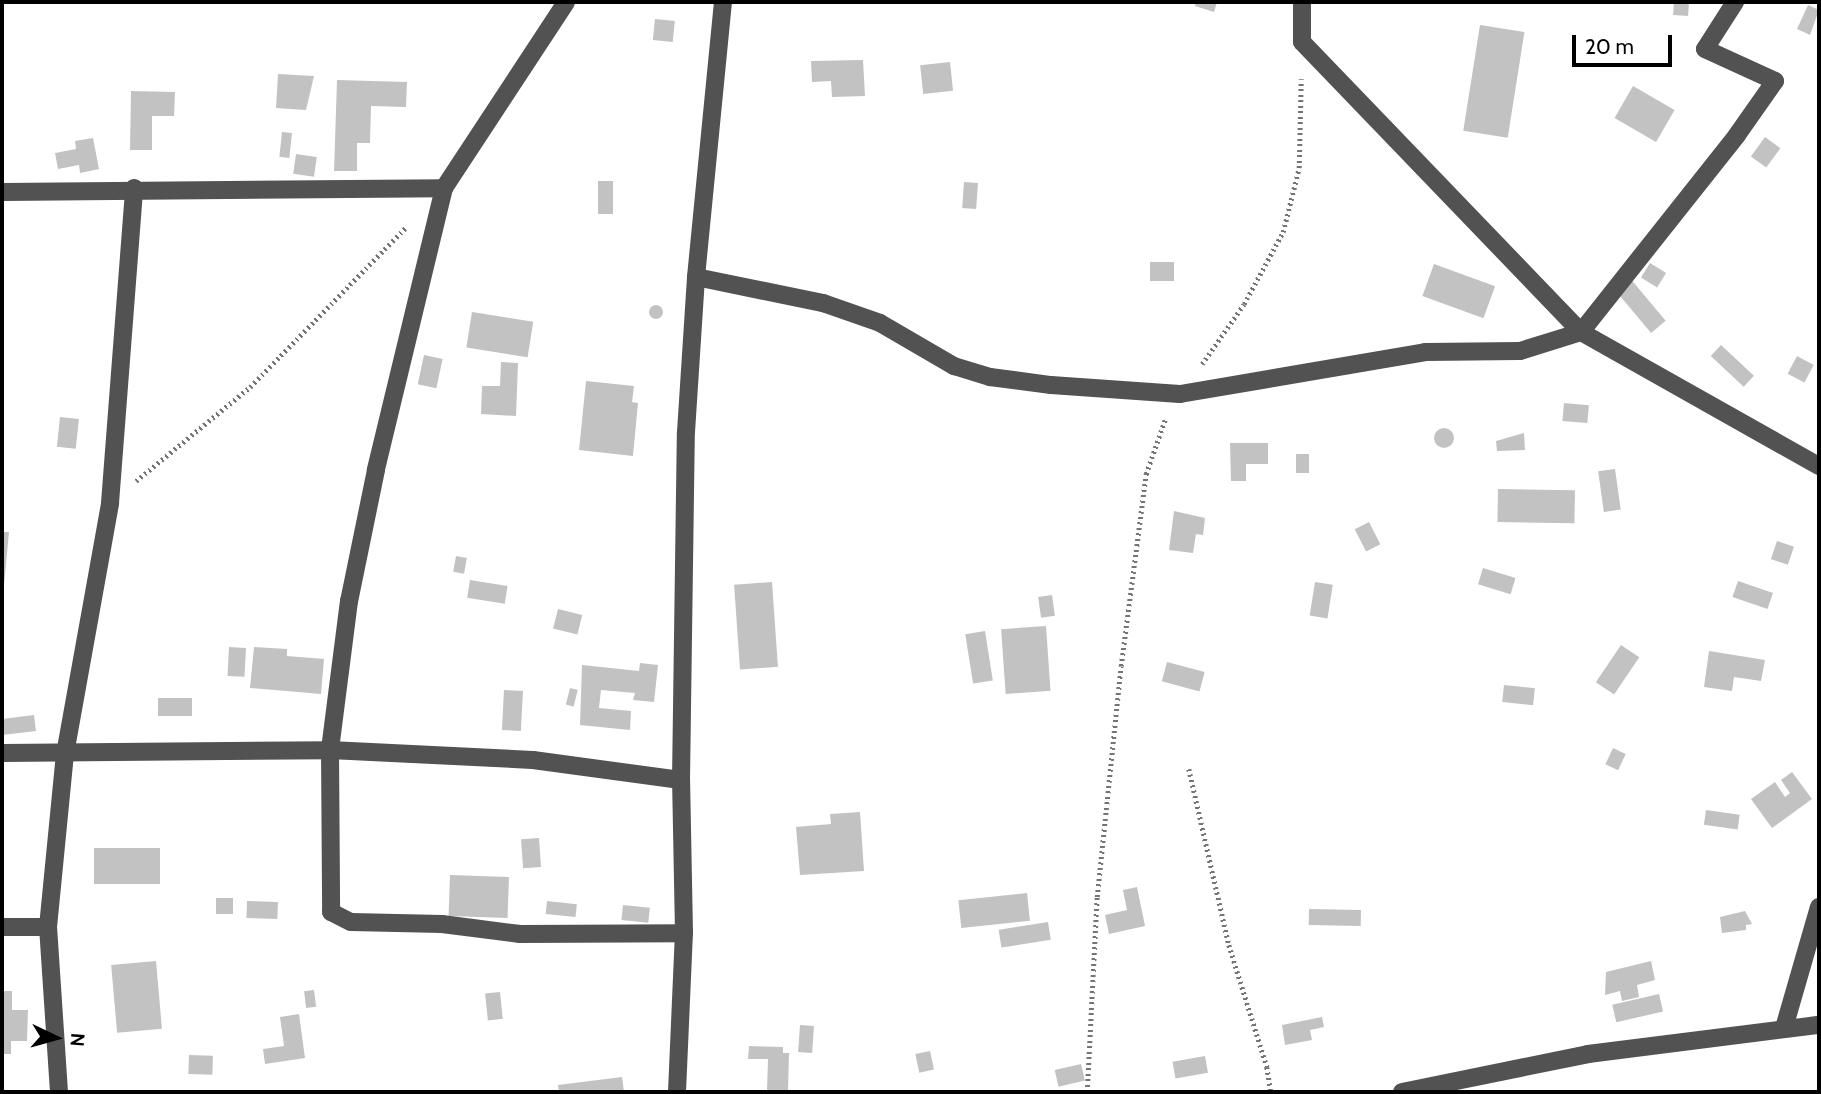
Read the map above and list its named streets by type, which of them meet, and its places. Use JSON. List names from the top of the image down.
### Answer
{
  "scale_bar": "20 m",
  "north": "right"
}
